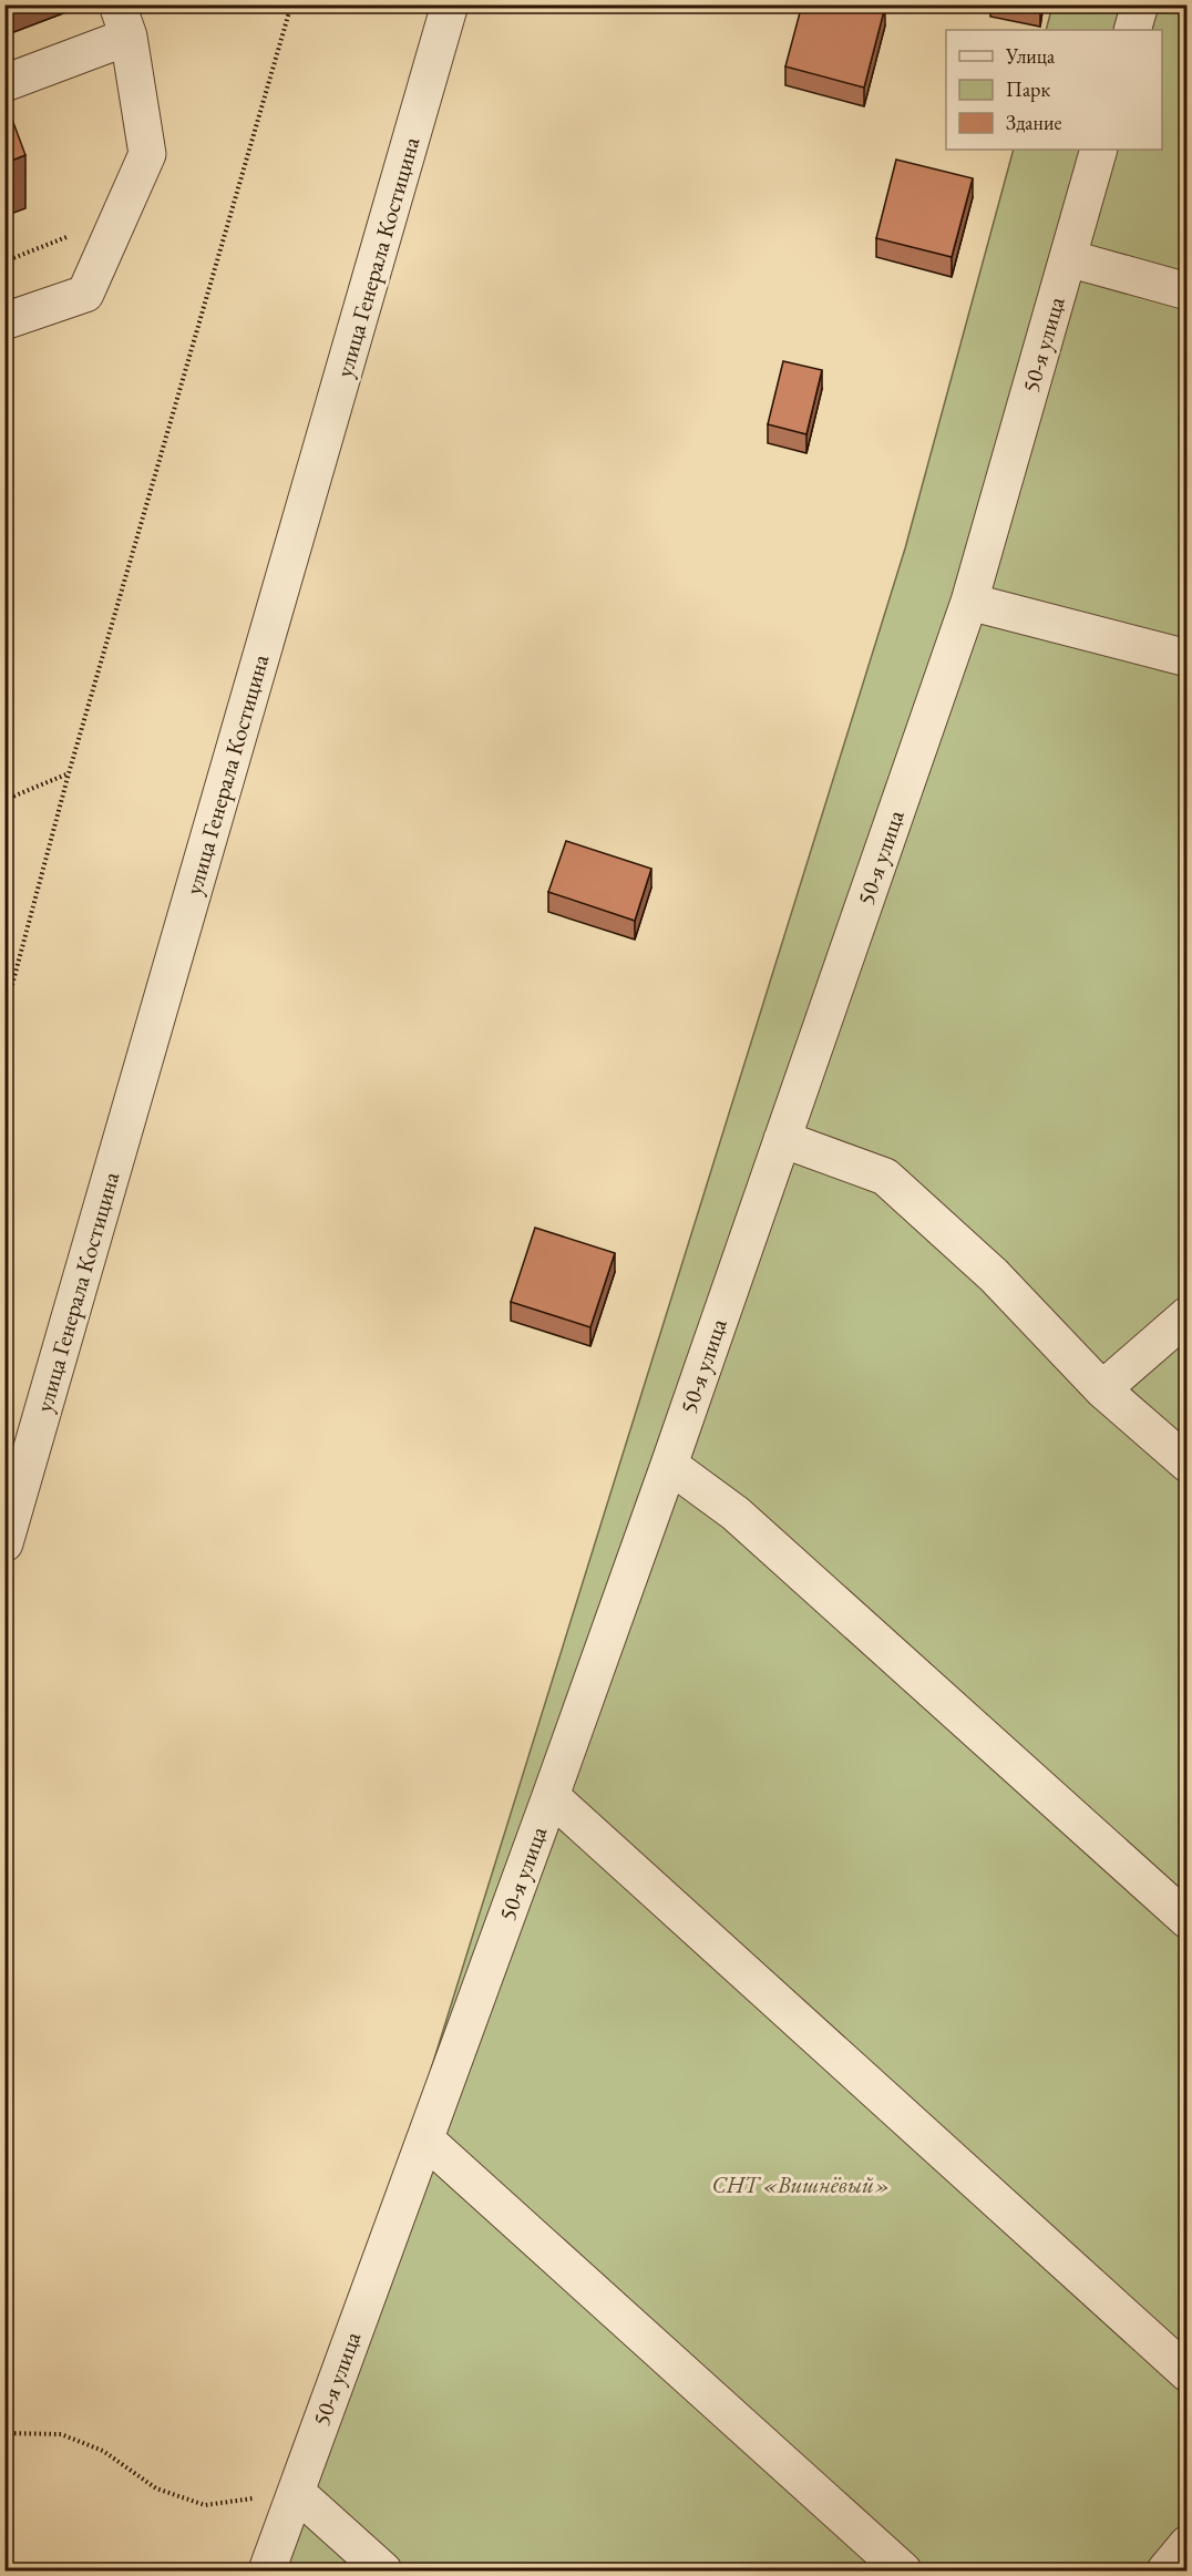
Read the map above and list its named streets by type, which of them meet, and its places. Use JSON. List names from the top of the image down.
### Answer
{
  "streets": {
    "street": ["улица Генерала Костицина", "50-я улица"]
  },
  "parks": ["СНТ «Вишнёвый»"],
  "legend": ["Улица", "Парк", "Здание"]
}
